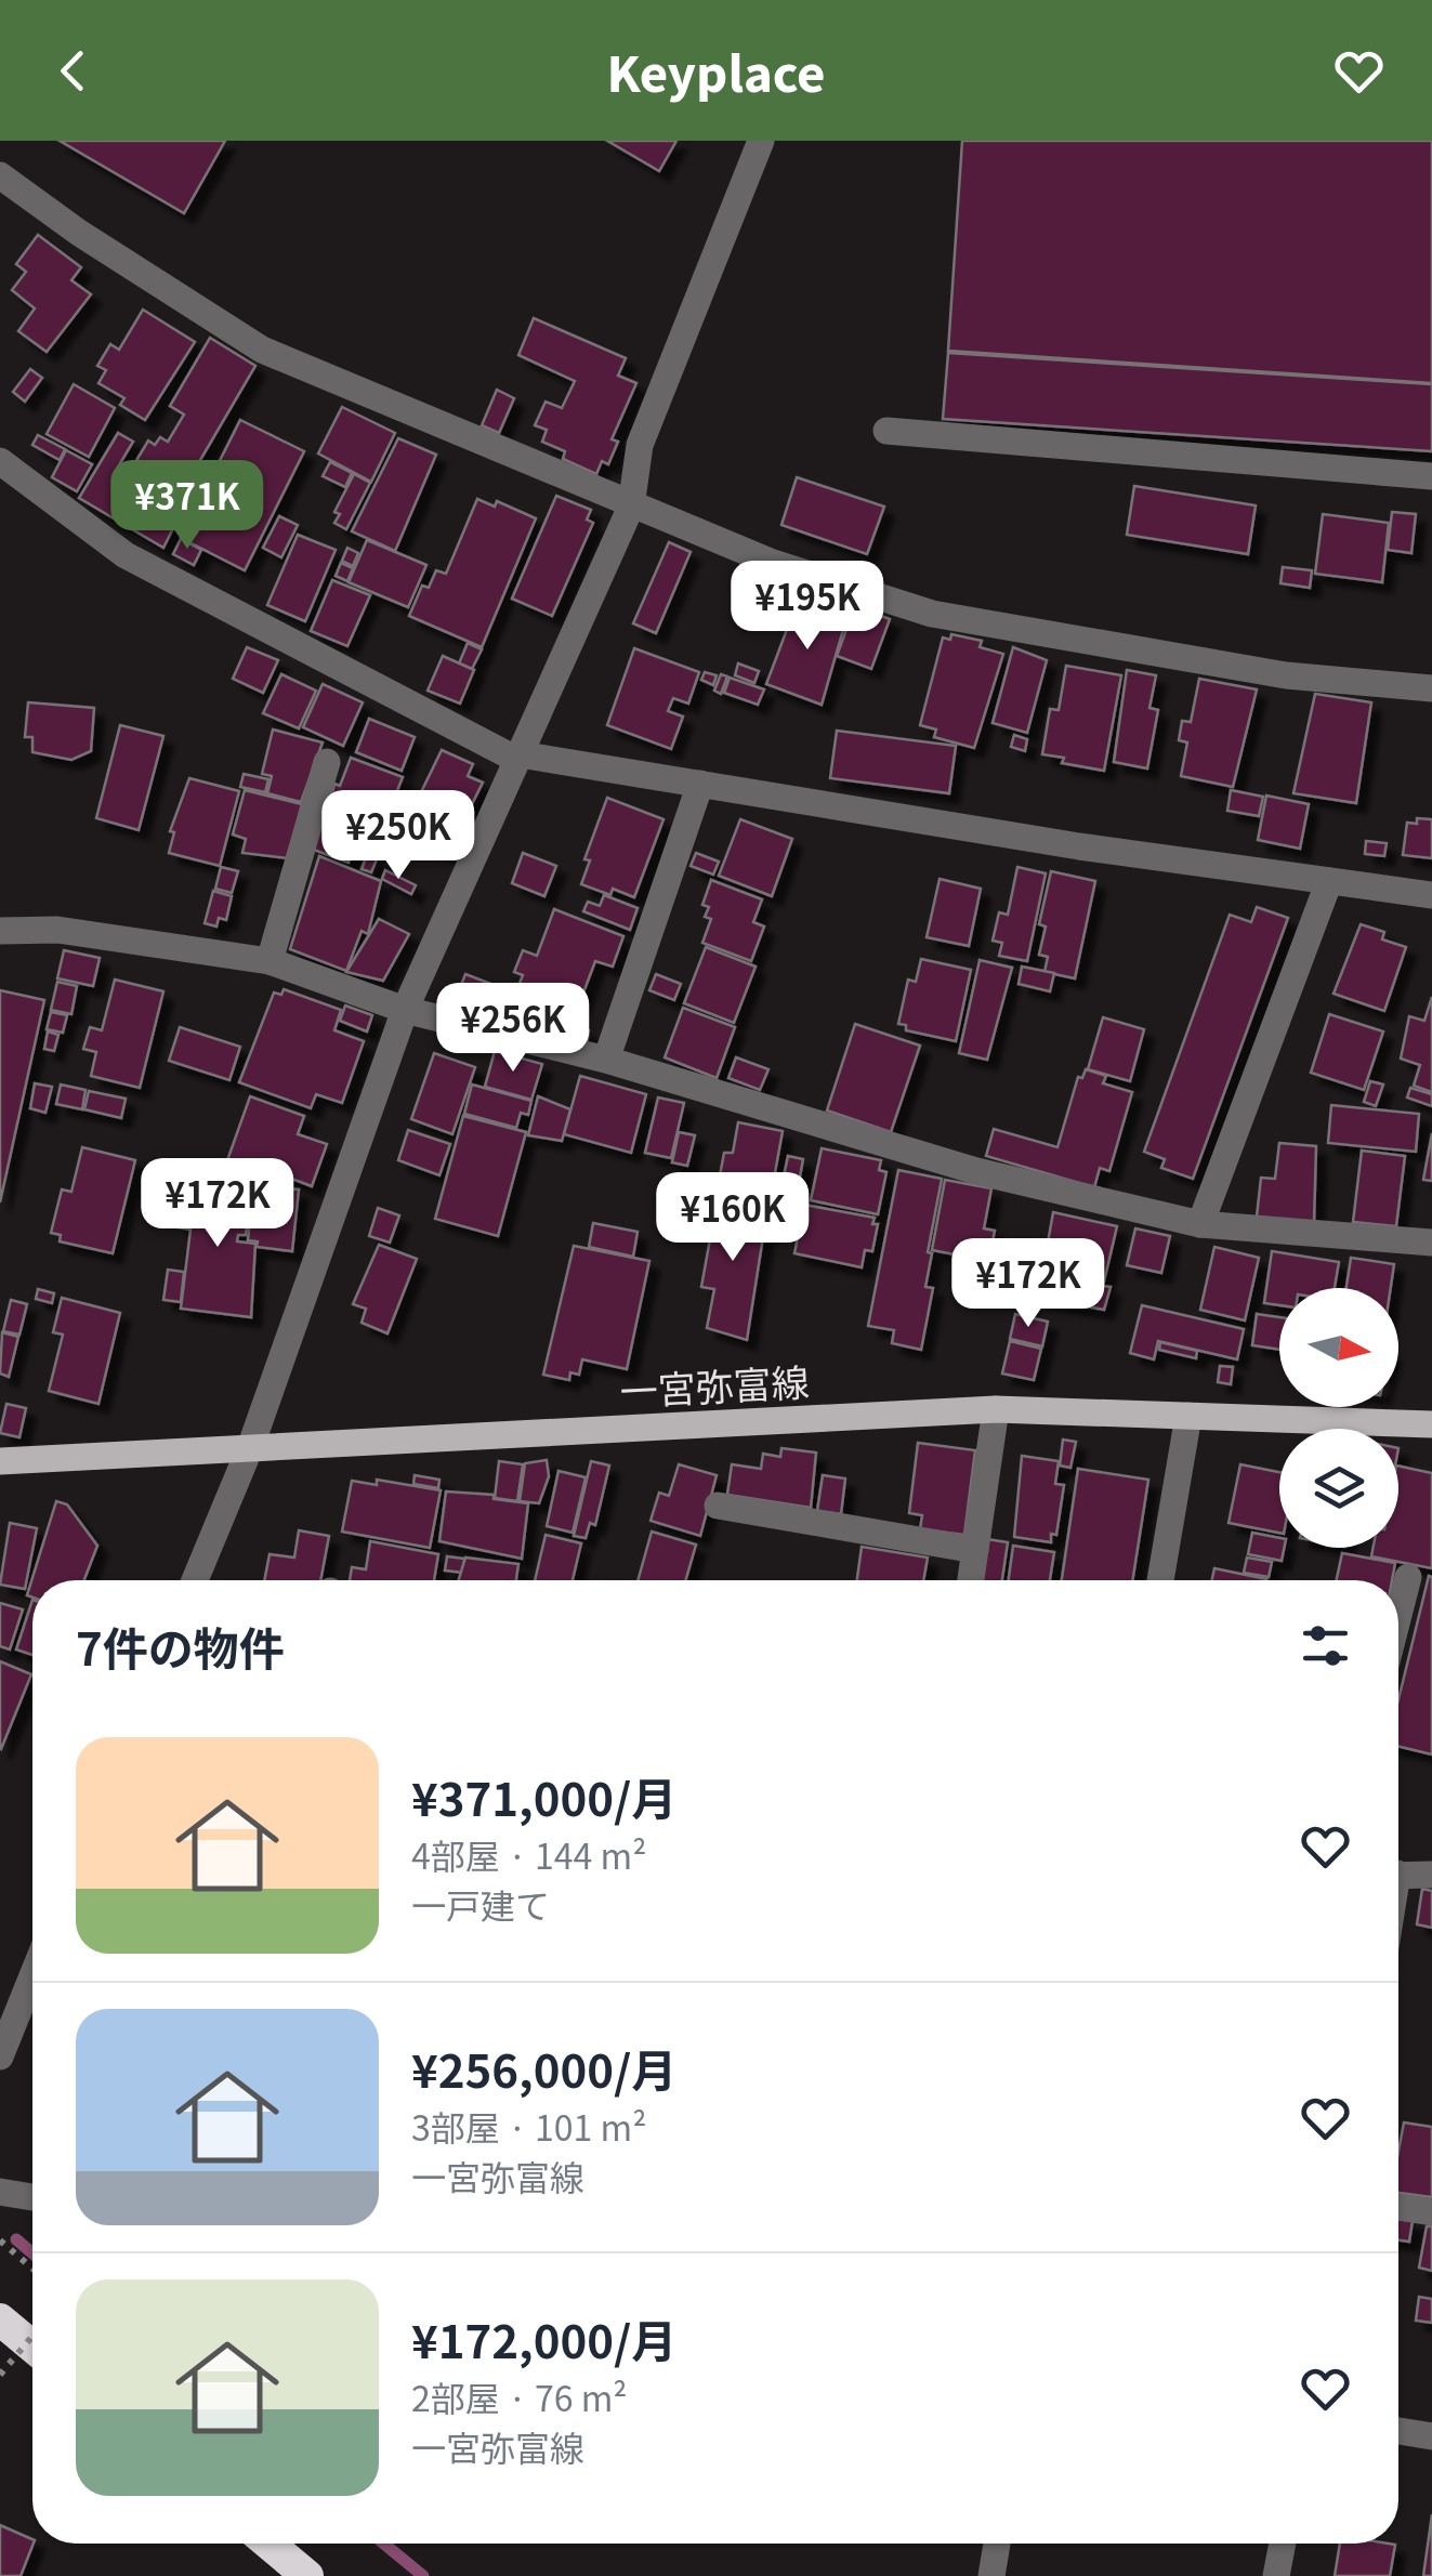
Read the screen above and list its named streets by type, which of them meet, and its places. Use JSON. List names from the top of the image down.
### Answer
{
  "streets": {
    "main road": ["一宮弥富線"]
  },
  "north": "right",
  "page": {
    "header": "Keyplace",
    "price": [
      "¥371K",
      "¥195K",
      "¥250K",
      "¥256K",
      "¥172K",
      "¥160K",
      "¥172K"
    ],
    "heading": "7件の物件",
    "list": [
      {
        "name": "¥371,000/月",
        "note": "4部屋 · 144 m² · 一戸建て"
      },
      {
        "name": "¥256,000/月",
        "note": "3部屋 · 101 m² · 一宮弥富線"
      },
      {
        "name": "¥172,000/月",
        "note": "2部屋 · 76 m² · 一宮弥富線"
      }
    ]
  }
}
